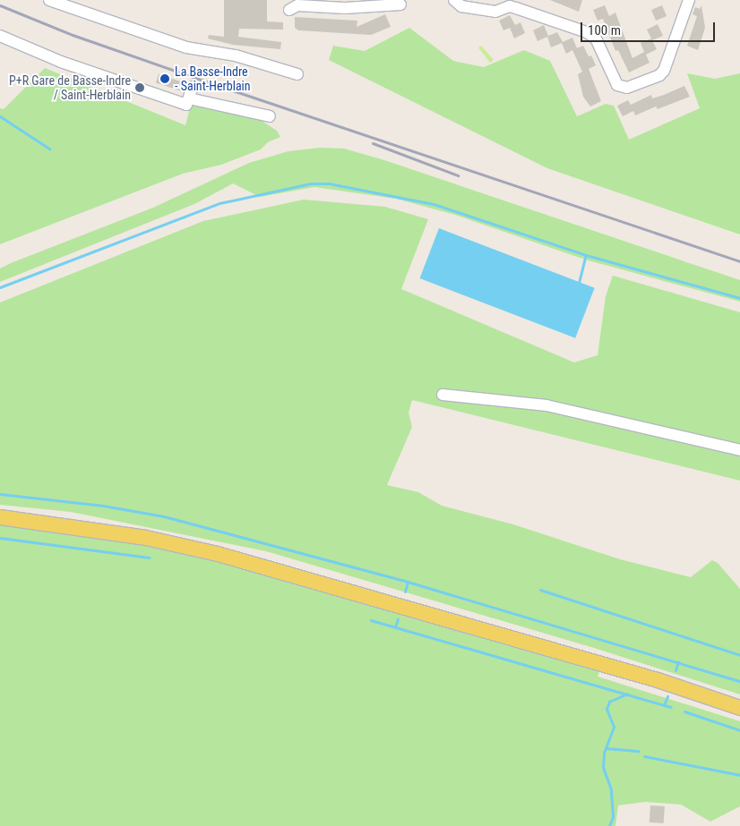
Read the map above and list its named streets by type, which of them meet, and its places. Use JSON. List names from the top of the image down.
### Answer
{
  "places": ["La Basse-Indre - Saint-Herblain", "P+R Gare de Basse-Indre / Saint-Herblain"],
  "scale_bar": "100 m"
}
